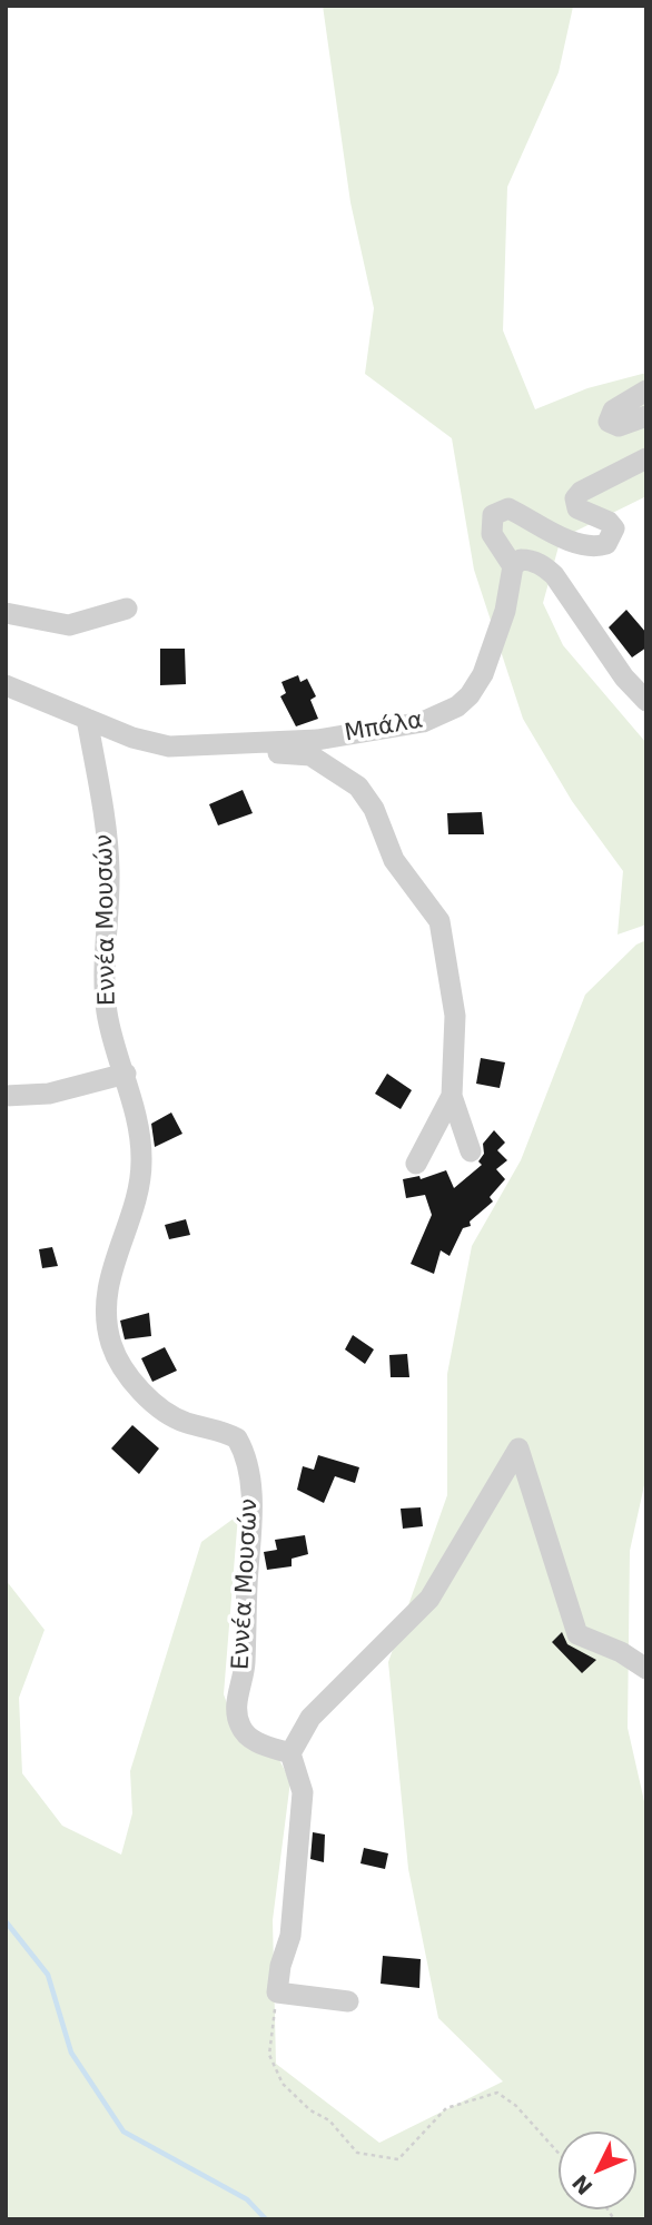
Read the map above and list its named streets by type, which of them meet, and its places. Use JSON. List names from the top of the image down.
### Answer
{
  "streets": {
    "street": ["Μπάλα", "Εννέα Μουσών"]
  },
  "crossings": [
    ["Μπάλα", "Εννέα Μουσών"]
  ],
  "north": "bottom left"
}
